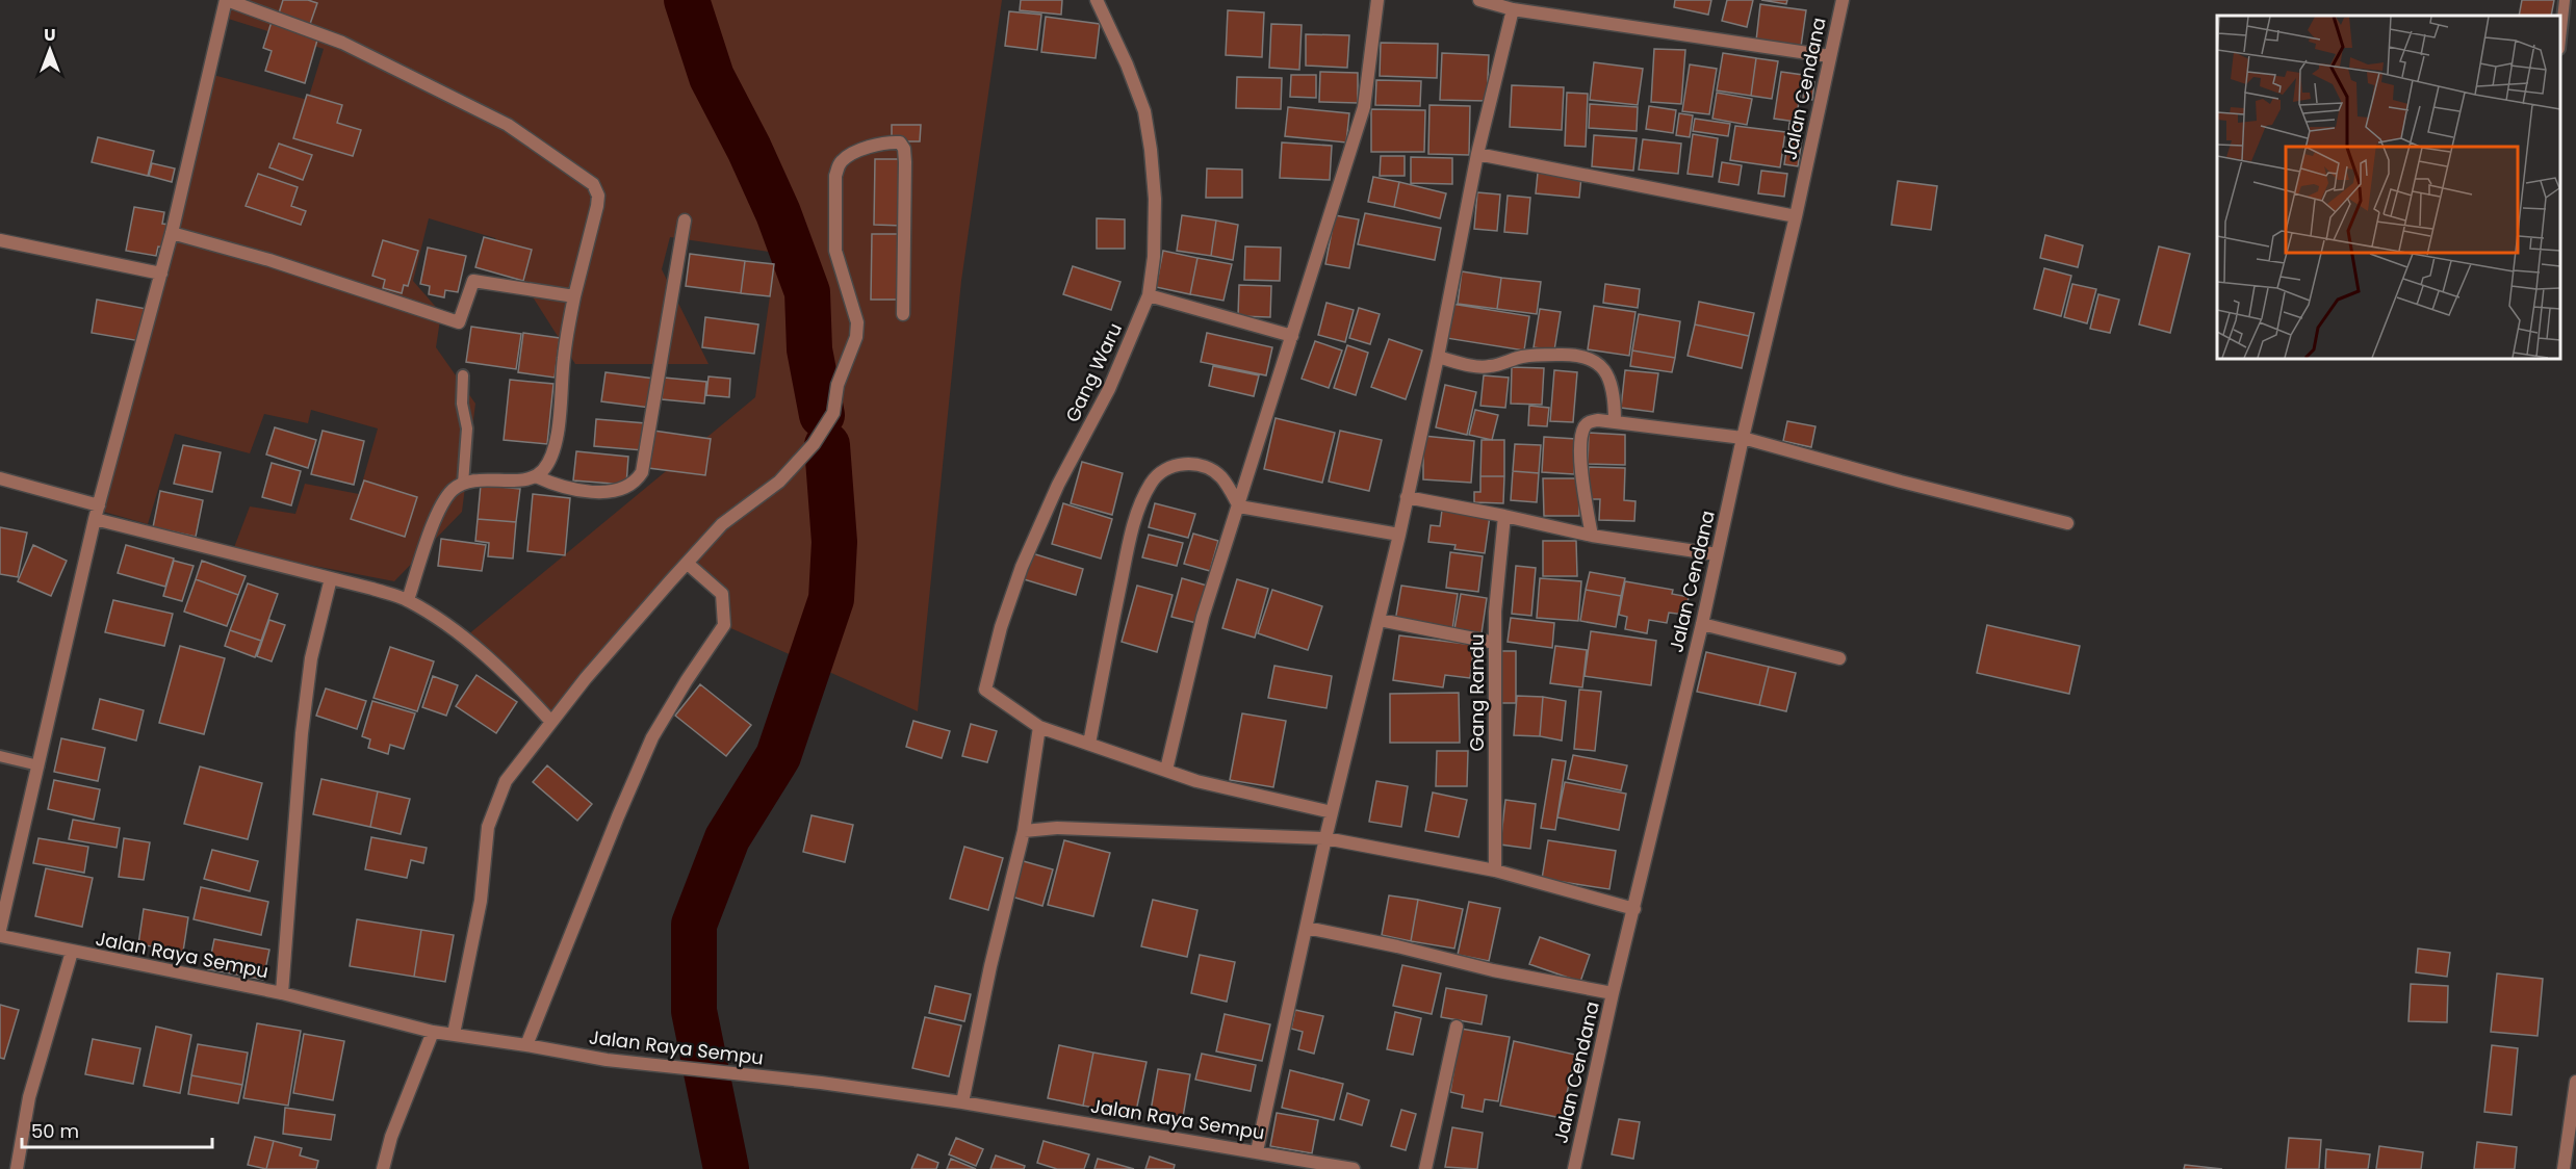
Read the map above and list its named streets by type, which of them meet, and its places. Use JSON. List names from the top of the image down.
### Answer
{
  "streets": {
    "street": [
      "Jalan Cendana",
      "Gang Waru",
      "Gang Randu",
      "Jalan Raya Sempu"
    ]
  },
  "scale_bar": "50 m",
  "north": "top"
}
